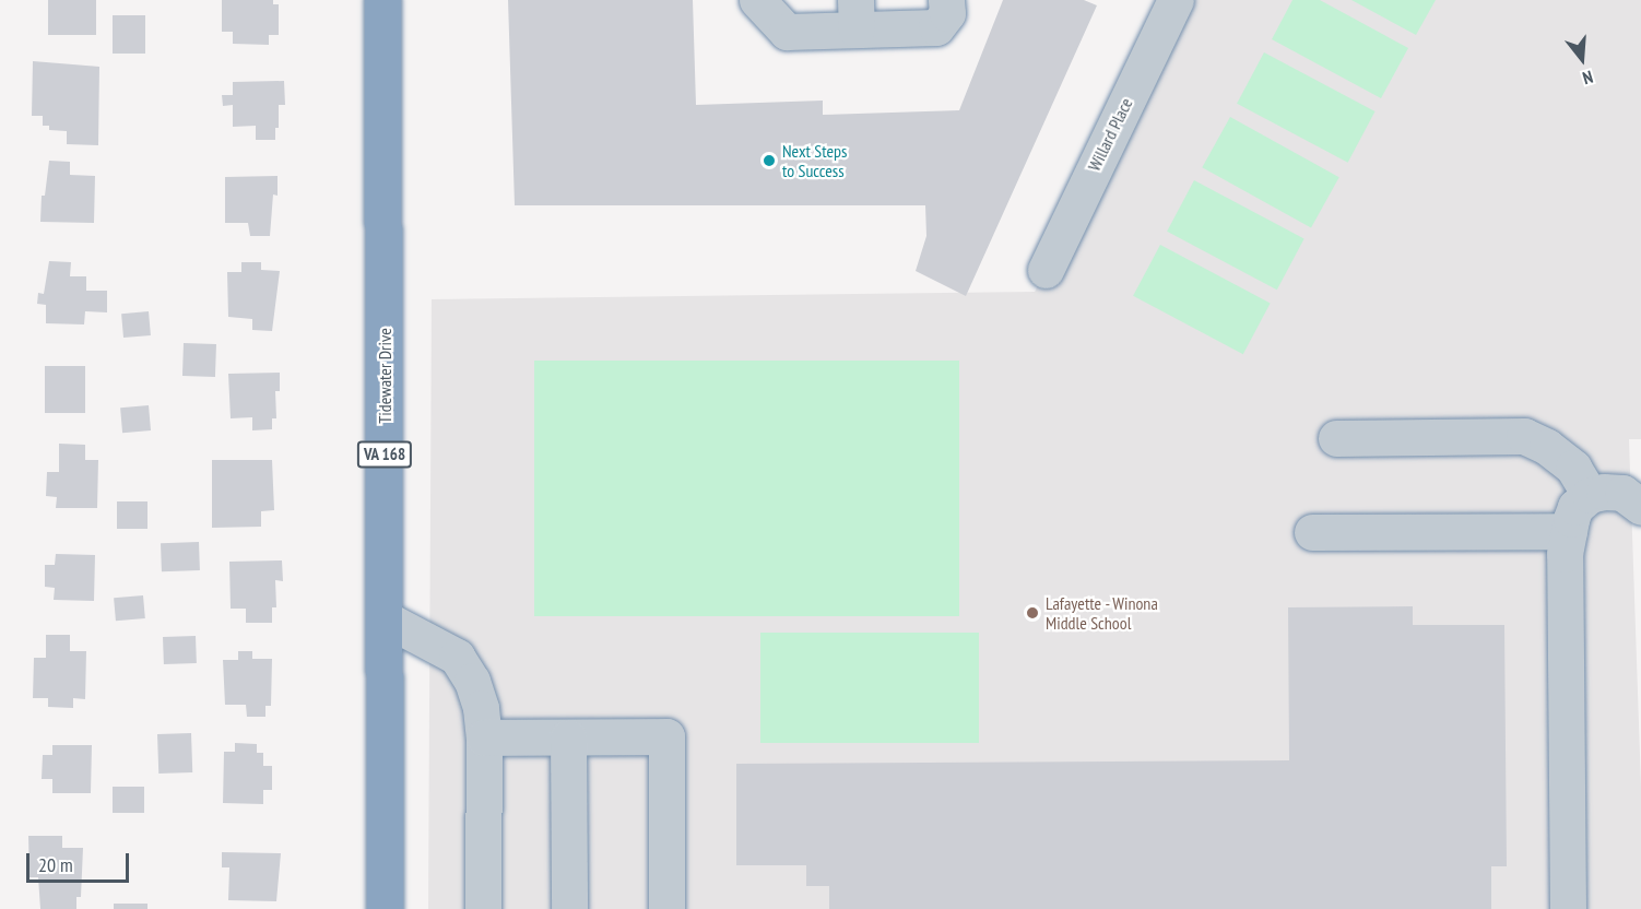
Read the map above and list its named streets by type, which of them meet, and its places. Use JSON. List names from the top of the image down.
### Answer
{
  "streets": {
    "highway": ["Tidewater Drive", "VA 168"],
    "street": ["Willard Place"]
  },
  "places": ["Next Steps to Success", "Lafayette - Winona Middle School"],
  "scale_bar": "20 m",
  "north": "bottom"
}
